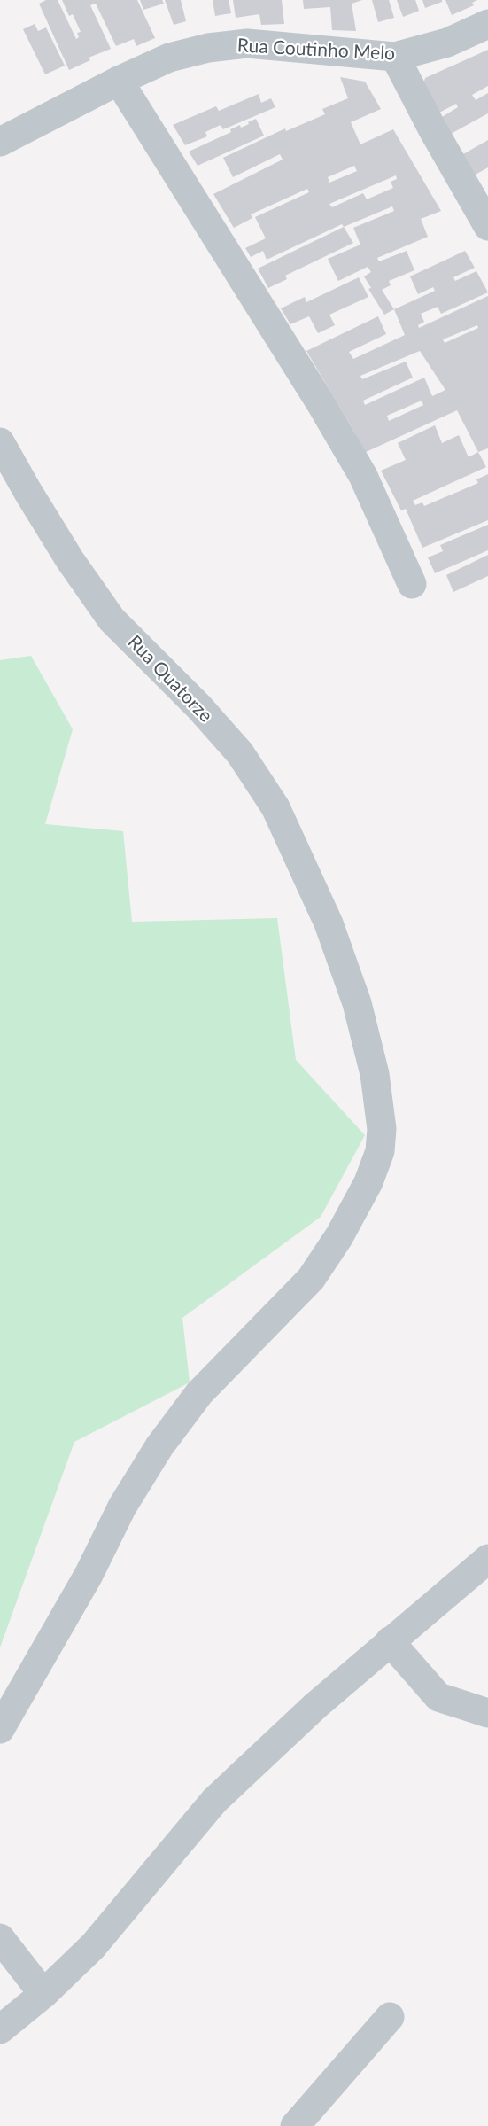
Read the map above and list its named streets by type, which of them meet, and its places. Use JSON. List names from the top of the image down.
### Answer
{
  "streets": {
    "street": ["Rua Coutinho Melo", "Rua Quatorze"]
  }
}
